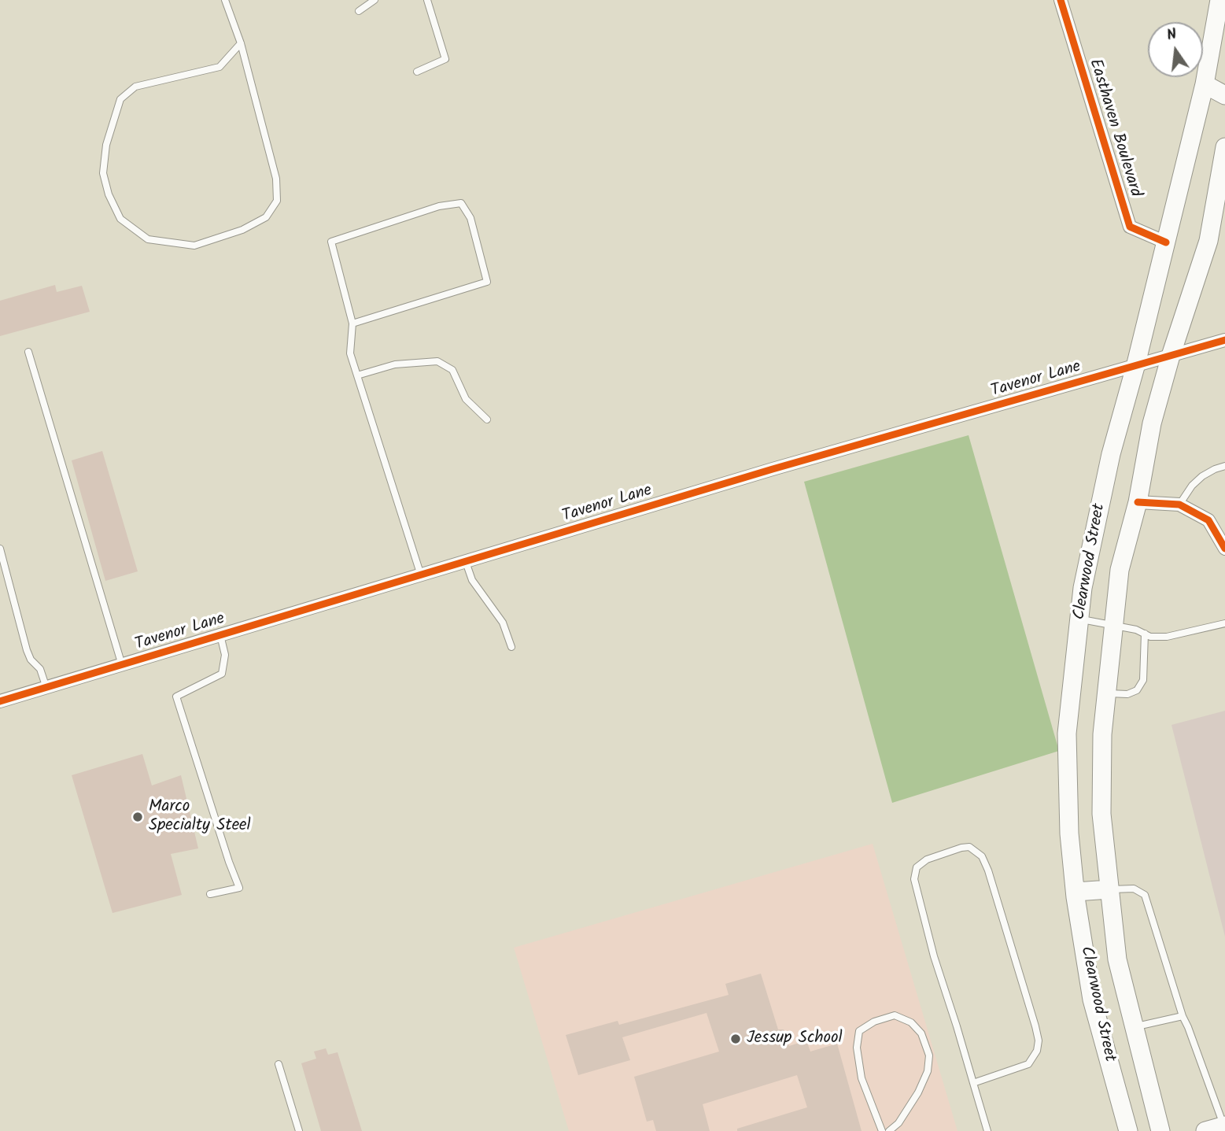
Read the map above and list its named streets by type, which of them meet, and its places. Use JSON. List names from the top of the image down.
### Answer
{
  "streets": {
    "main road": ["Clearwood Street"],
    "street": ["Easthaven Boulevard", "Tavenor Lane"]
  },
  "crossings": [
    ["Easthaven Boulevard", "Clearwood Street"],
    ["Tavenor Lane", "Clearwood Street"]
  ],
  "places": ["Marco Specialty Steel", "Jessup School"],
  "north": "top"
}
